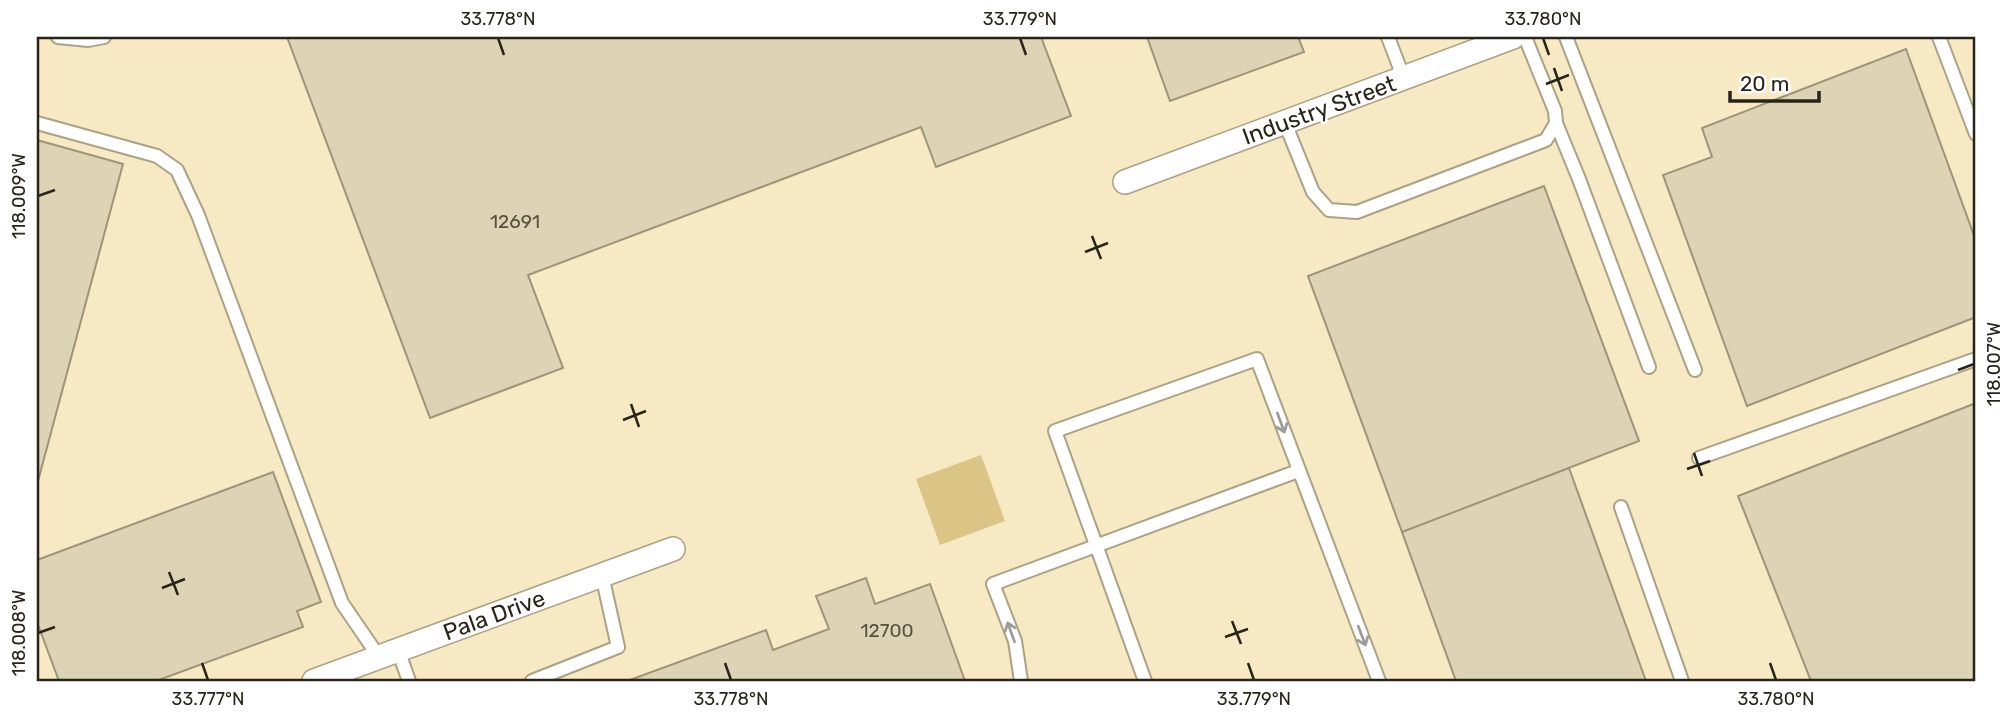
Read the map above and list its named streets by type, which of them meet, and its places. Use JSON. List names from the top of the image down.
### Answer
{
  "streets": {
    "street": ["Industry Street", "Pala Drive"]
  },
  "house_numbers": ["12691", "12700"],
  "scale_bar": "20 m",
  "coordinates": [
    "33.778°N",
    "33.779°N",
    "33.780°N",
    "118.009°W",
    "118.007°W",
    "118.008°W",
    "33.777°N"
  ]
}
